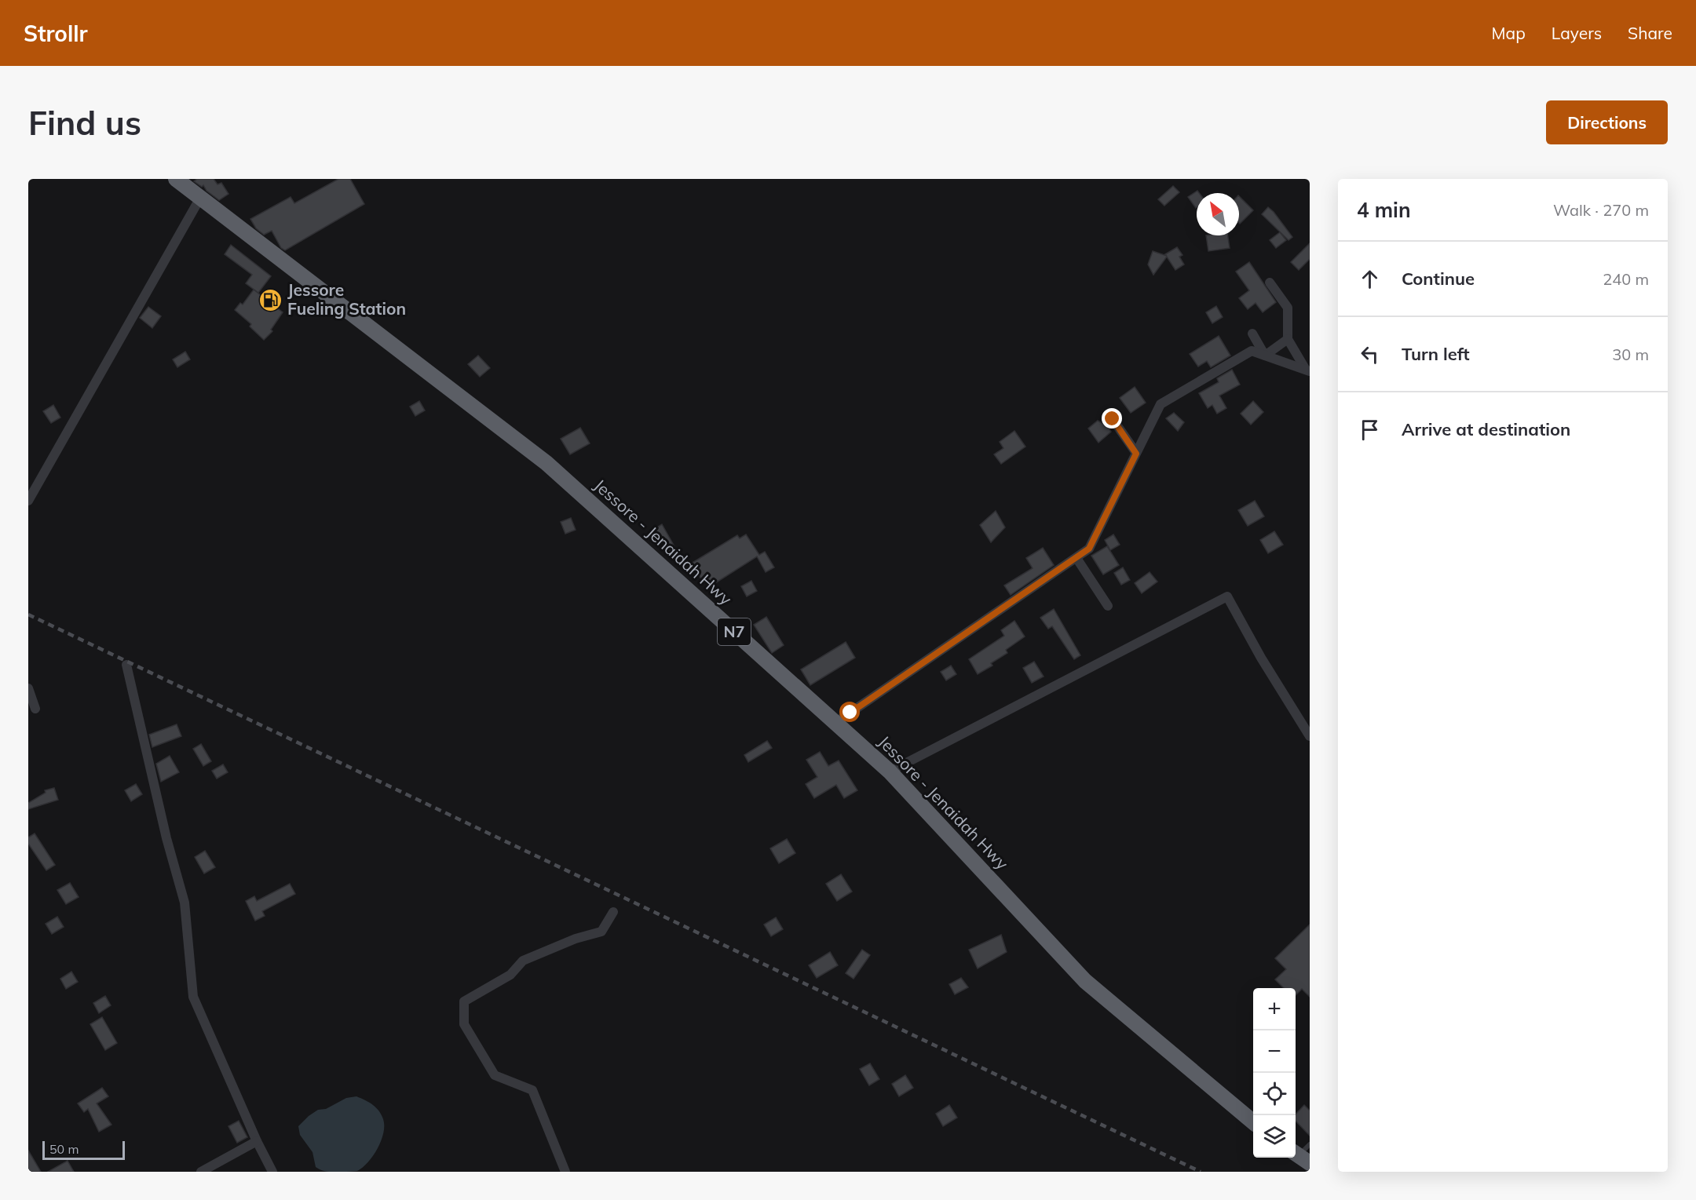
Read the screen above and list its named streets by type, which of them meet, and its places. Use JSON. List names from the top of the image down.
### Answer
{
  "streets": {
    "highway": ["Jessore - Jenaidah Hwy", "N7"]
  },
  "places": {
    "fuel station": ["Jessore Fueling Station"]
  },
  "scale_bar": "50 m",
  "north": "top left",
  "page": {
    "header": "Strollr",
    "nav": ["Map", "Layers", "Share"],
    "buttons": "Directions",
    "title": "Find us",
    "heading": ["4 min", "Walk · 270 m"],
    "list": [
      ["Continue", "240 m"],
      ["Turn left", "30 m"],
      "Arrive at destination"
    ],
    "map_buttons": ["+", "−"],
    "scale": "50 m"
  }
}
